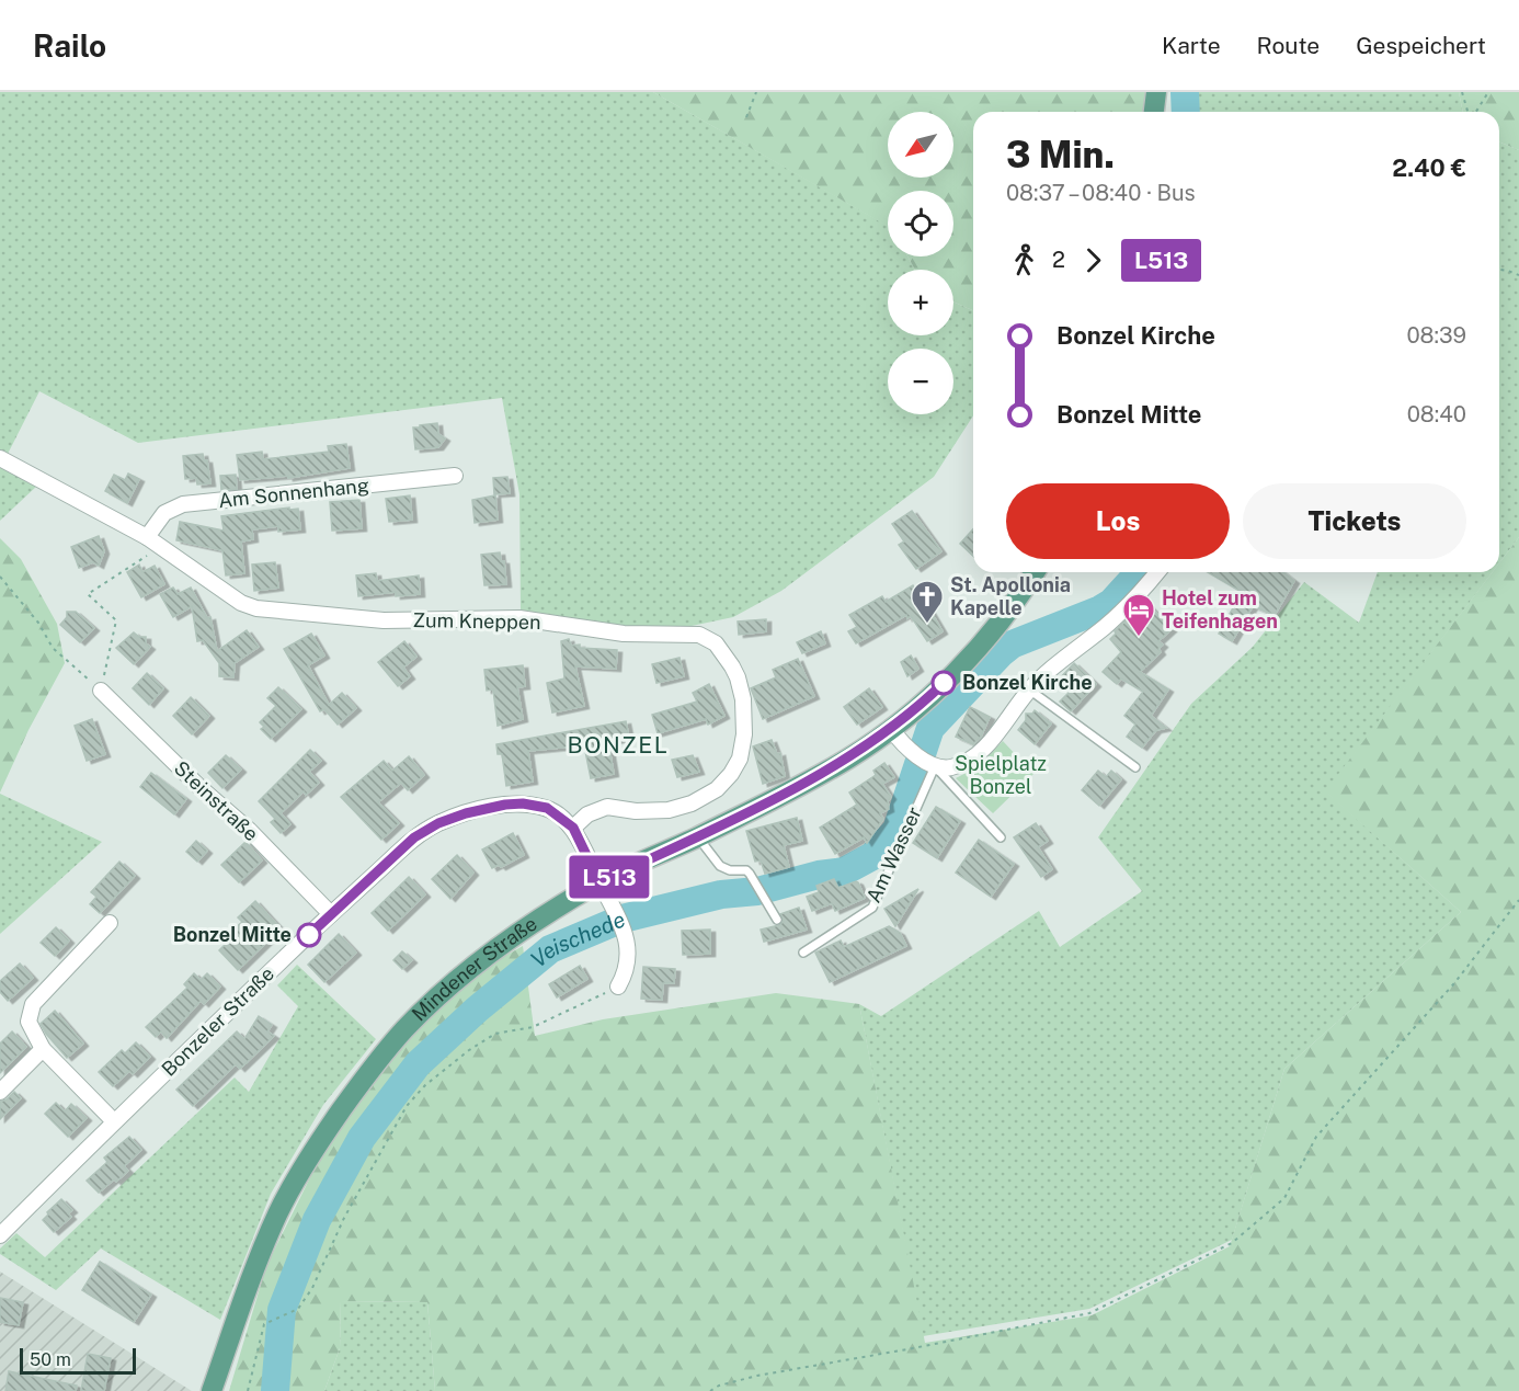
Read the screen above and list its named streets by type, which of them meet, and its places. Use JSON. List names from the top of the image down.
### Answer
{
  "streets": {
    "main road": ["Mindener Straße"],
    "street": [
      "Am Sonnenhang",
      "Zum Kneppen",
      "Steinstraße",
      "Bonzeler Straße"
    ],
    "lane": ["Am Wasser"]
  },
  "crossings": [
    ["Am Sonnenhang", "Zum Kneppen"],
    ["Zum Kneppen", "Bonzeler Straße"],
    ["Steinstraße", "Bonzeler Straße"],
    ["Mindener Straße", "Bonzeler Straße"]
  ],
  "districts": ["BONZEL"],
  "water": ["Veischede"],
  "parks": ["Spielplatz Bonzel"],
  "places": {
    "church": ["St. Apollonia Kapelle"],
    "hotel": ["Hotel zum Teifenhagen"],
    "other": ["Bonzel Kirche", "Bonzel Mitte"]
  },
  "lines": ["bus line L513"],
  "scale_bar": "50 m",
  "north": "bottom left",
  "page": {
    "header": "Railo",
    "nav": ["Karte", "Route", "Gespeichert"],
    "on_map": "L513",
    "map_buttons": ["+", "−"],
    "heading": ["3 Min.", "08:37 – 08:40 · Bus", "2.40 €"],
    "legs": ["2", "L513"],
    "list": [
      {
        "name": "Bonzel Kirche",
        "value": "08:39"
      },
      {
        "name": "Bonzel Mitte",
        "value": "08:40"
      }
    ],
    "buttons": ["Los", "Tickets"],
    "scale": "50 m"
  }
}
